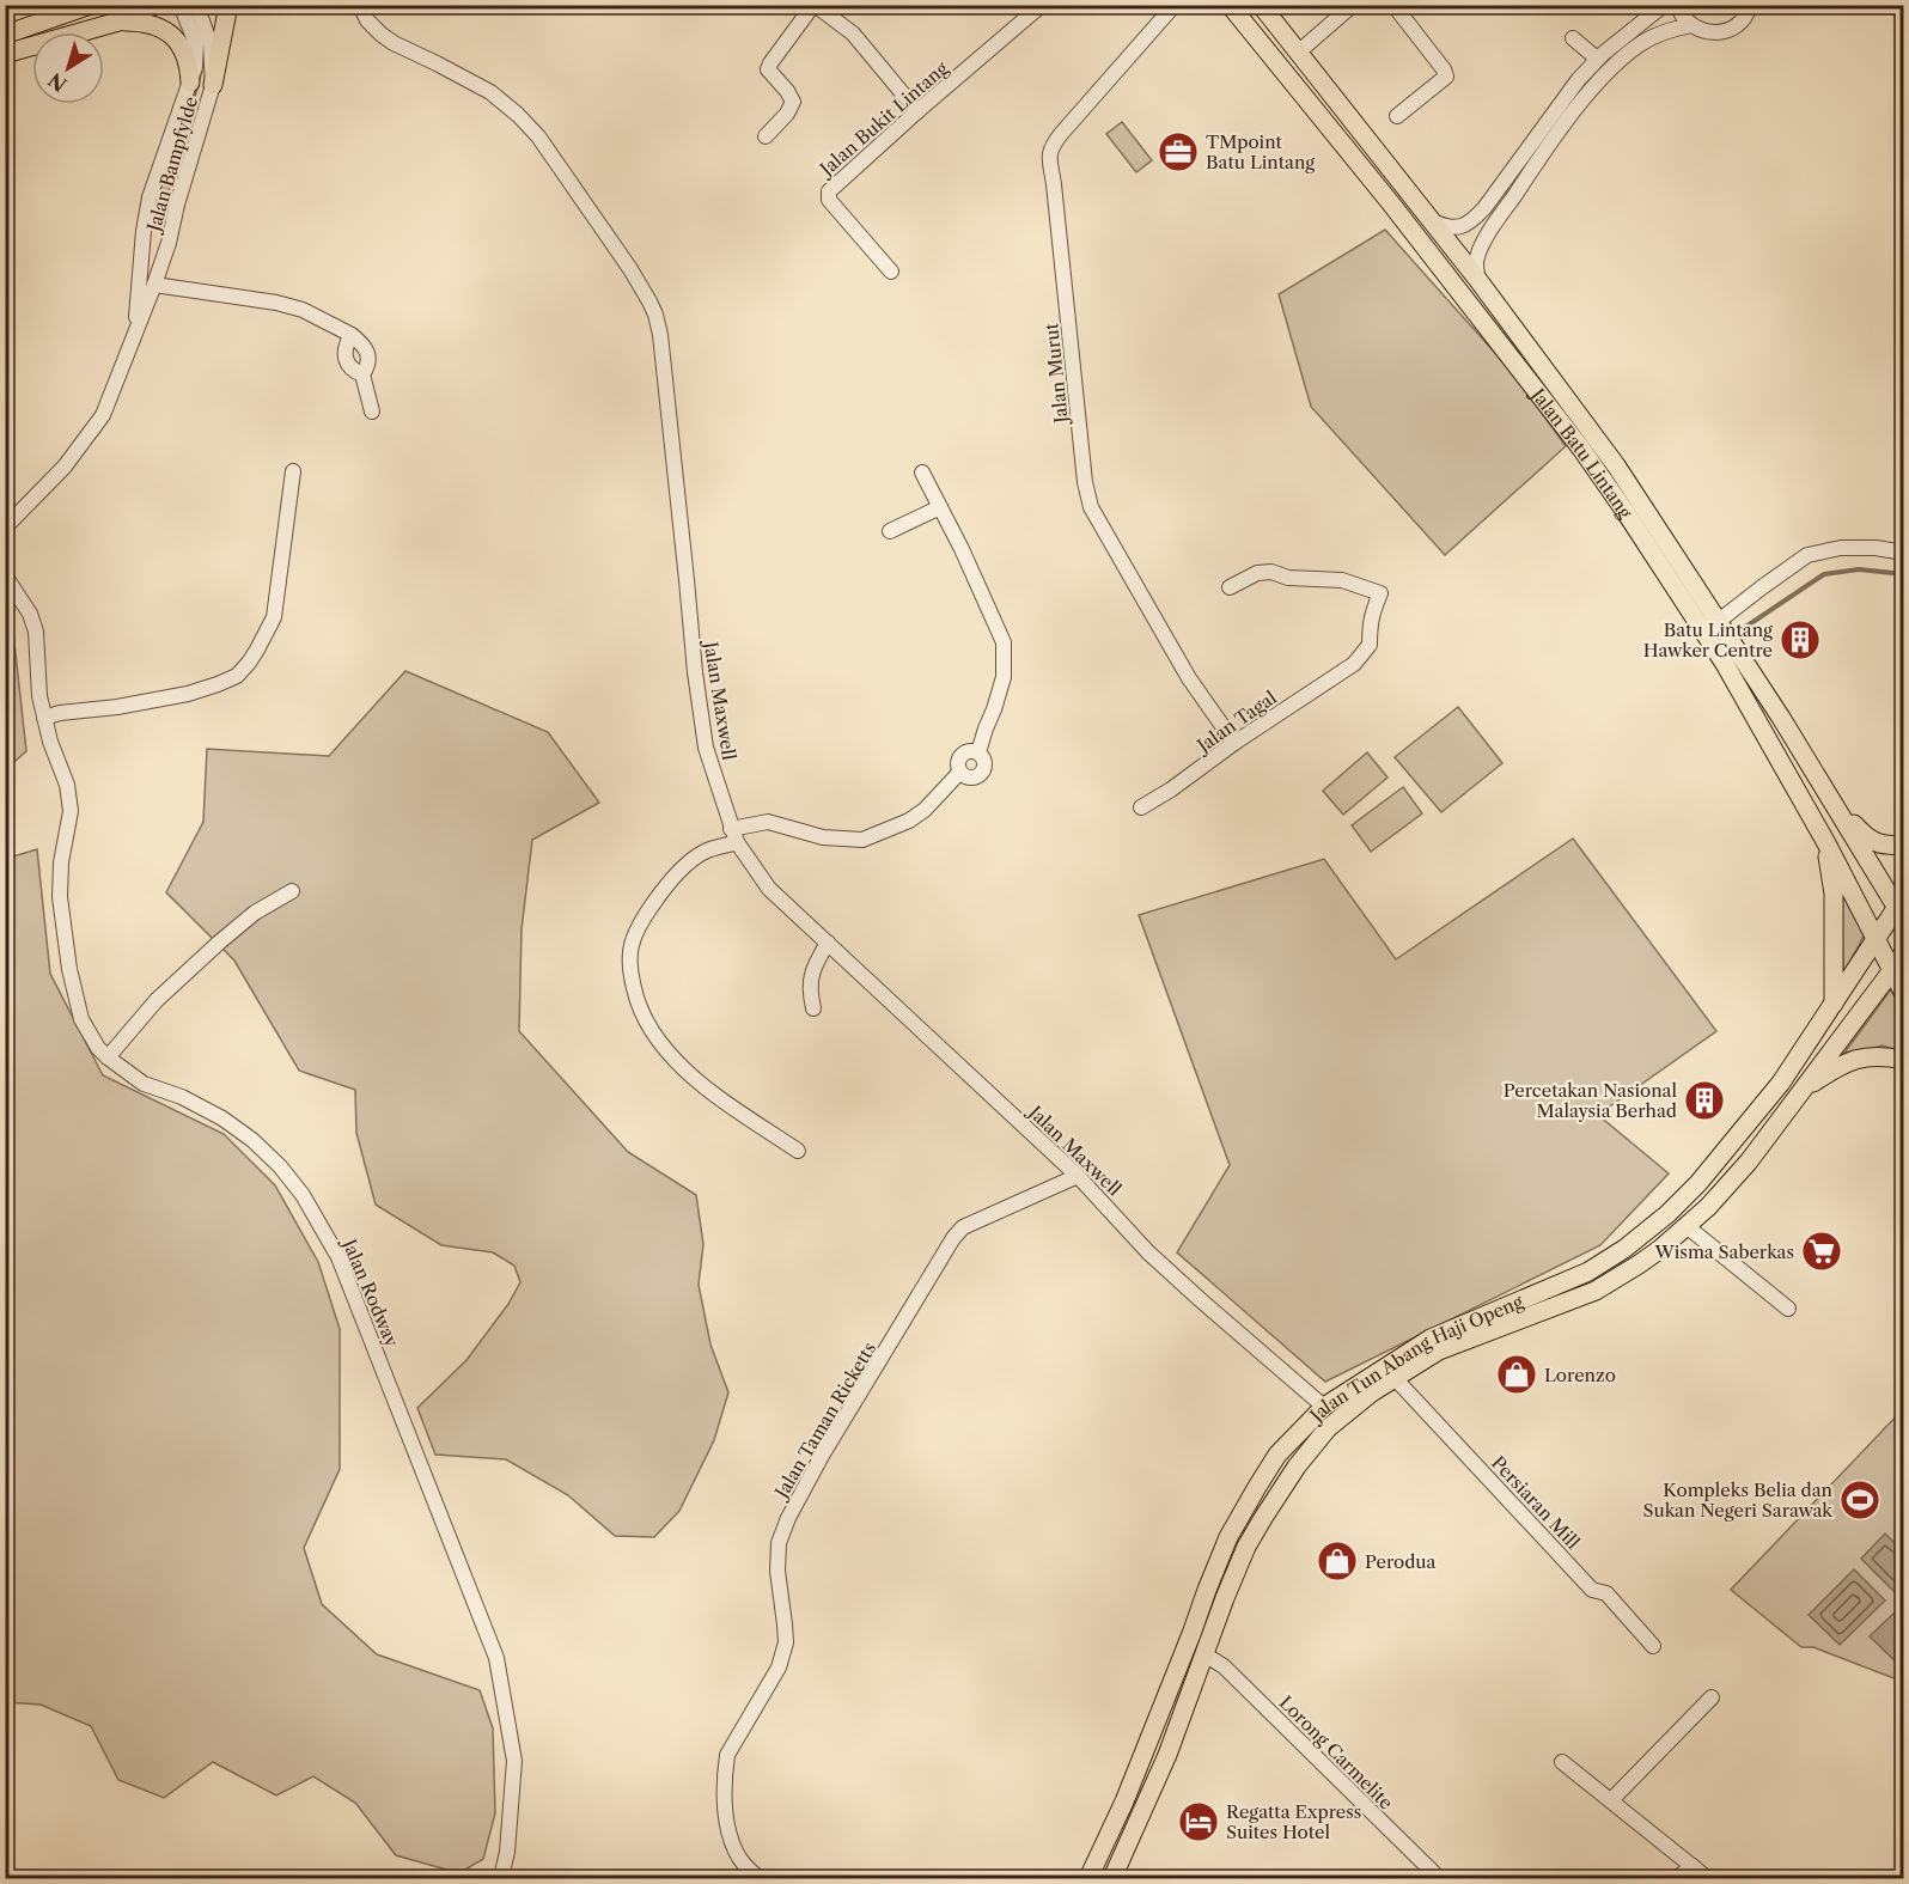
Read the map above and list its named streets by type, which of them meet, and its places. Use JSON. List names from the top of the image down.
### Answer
{
  "streets": {
    "main road": ["Jalan Batu Lintang", "Jalan Tun Abang Haji Openg"],
    "street": [
      "Jalan Bukit Lintang",
      "Jalan Bampfylde",
      "Jalan Murut",
      "Jalan Maxwell",
      "Jalan Tagal",
      "Jalan Rodway",
      "Jalan Taman Ricketts",
      "Persiaran Mill",
      "Lorong Carmelite"
    ]
  },
  "crossings": [
    ["Jalan Murut", "Jalan Tagal"],
    ["Jalan Batu Lintang", "Jalan Tun Abang Haji Openg"],
    ["Jalan Maxwell", "Jalan Tun Abang Haji Openg"],
    ["Jalan Maxwell", "Jalan Taman Ricketts"],
    ["Jalan Tun Abang Haji Openg", "Persiaran Mill"],
    ["Jalan Tun Abang Haji Openg", "Lorong Carmelite"]
  ],
  "places": {
    "office": ["TMpoint Batu Lintang"],
    "building": ["Batu Lintang Hawker Centre", "Percetakan Nasional Malaysia Berhad"],
    "supermarket": ["Wisma Saberkas"],
    "shop": ["Lorenzo", "Perodua"],
    "sports": ["Kompleks Belia dan Sukan Negeri Sarawak"],
    "hotel": ["Regatta Express Suites Hotel"]
  },
  "north": "bottom left"
}
